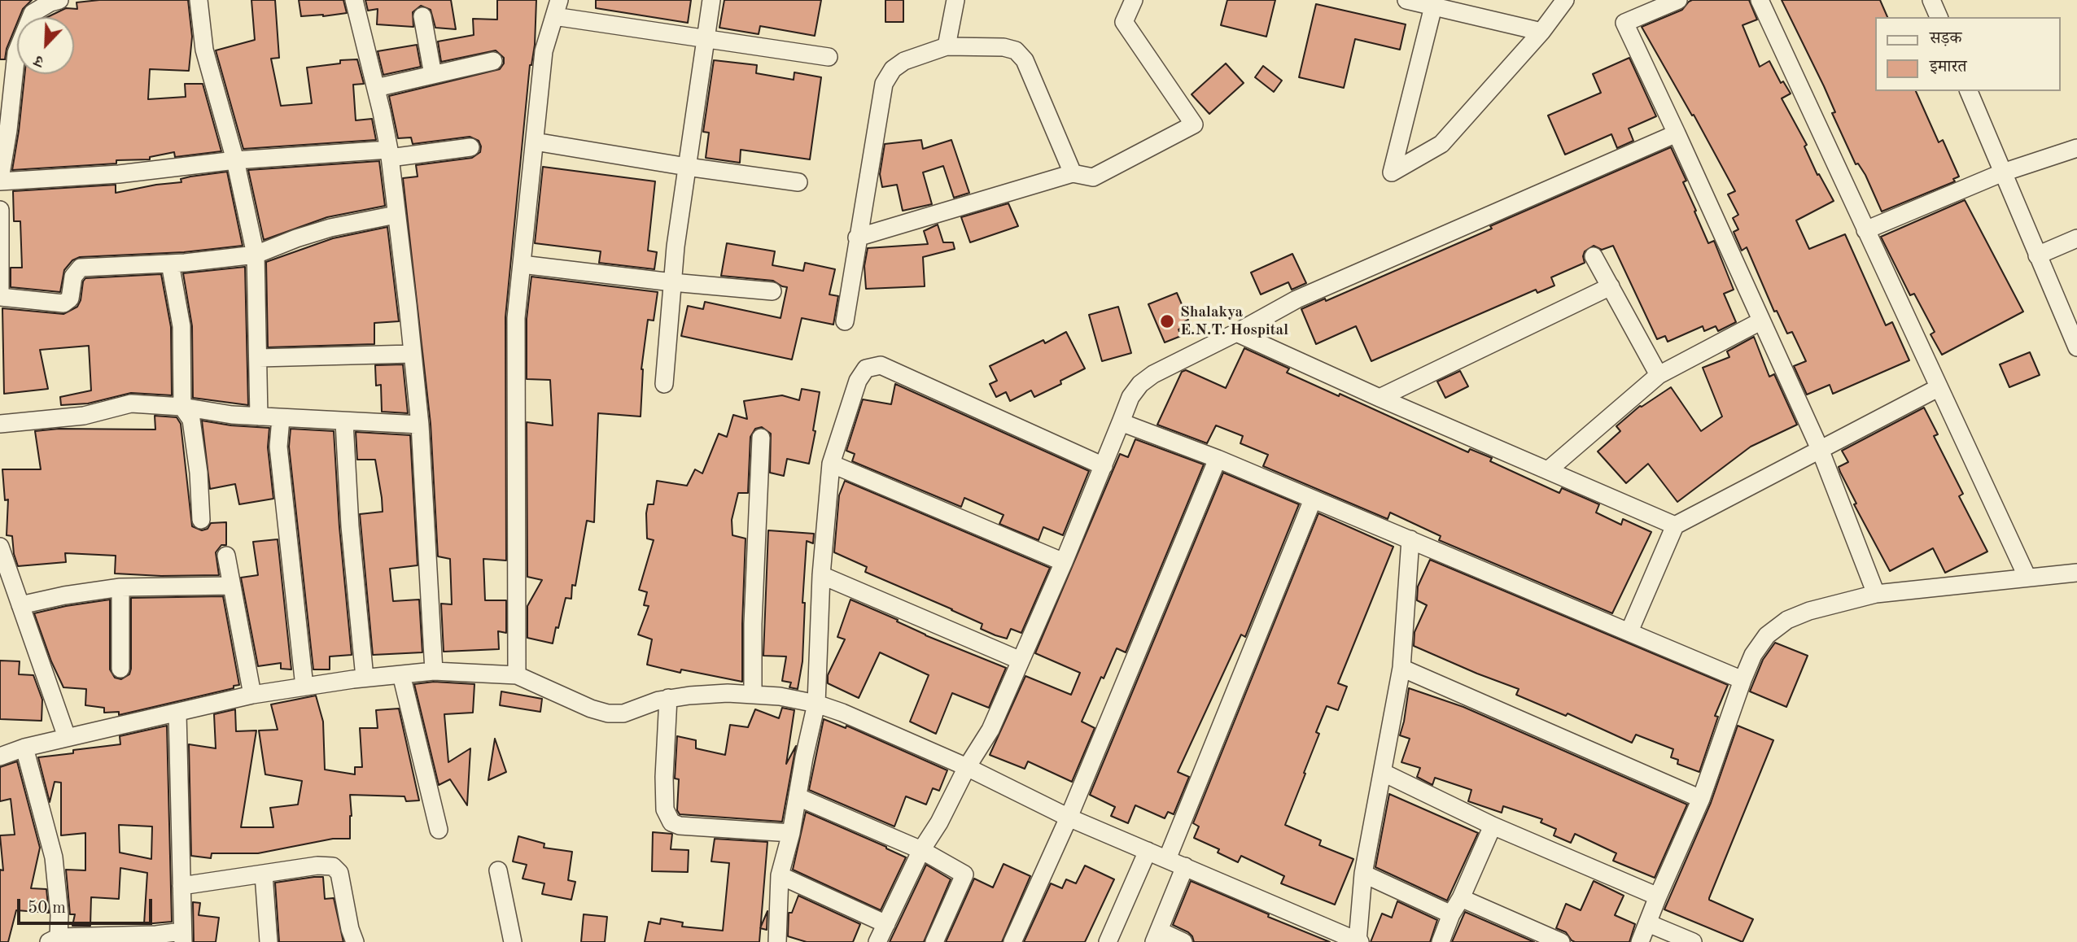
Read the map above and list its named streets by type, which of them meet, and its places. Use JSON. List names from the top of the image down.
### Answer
{
  "places": ["Shalakya E.N.T. Hospital"],
  "legend": ["सड़क", "इमारत"],
  "scale_bar": "50 m",
  "north": "bottom left"
}
